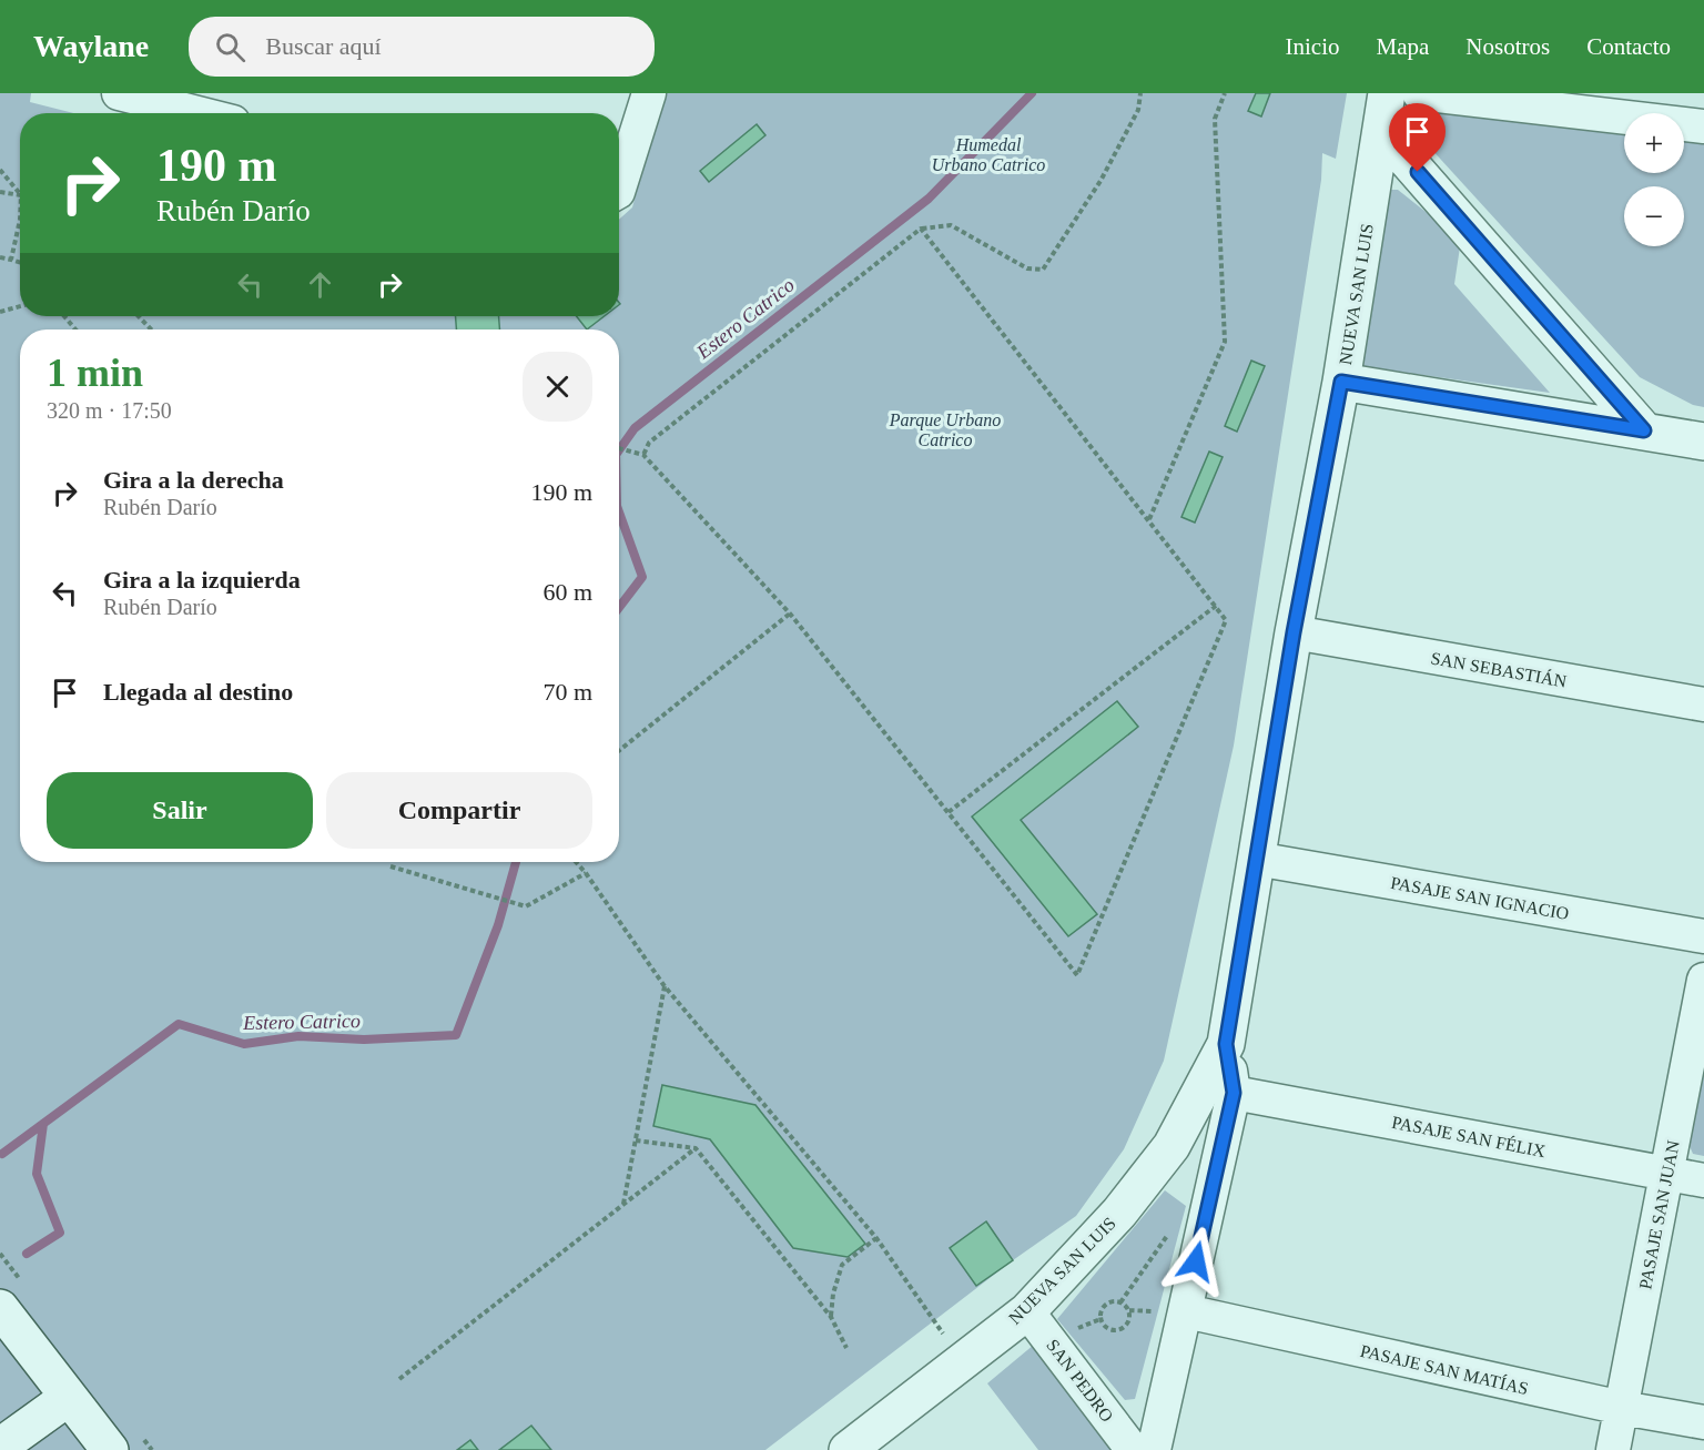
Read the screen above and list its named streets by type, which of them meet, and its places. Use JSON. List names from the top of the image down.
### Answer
{
  "streets": {
    "street": [
      "NUEVA SAN LUIS",
      "SAN SEBASTIÁN",
      "PASAJE SAN IGNACIO",
      "PASAJE SAN FÉLIX",
      "PASAJE SAN JUAN",
      "PASAJE SAN MATÍAS",
      "SAN PEDRO"
    ]
  },
  "crossings": [
    ["NUEVA SAN LUIS", "SAN SEBASTIÁN"],
    ["NUEVA SAN LUIS", "PASAJE SAN IGNACIO"],
    ["NUEVA SAN LUIS", "PASAJE SAN FÉLIX"],
    ["NUEVA SAN LUIS", "PASAJE SAN MATÍAS"],
    ["NUEVA SAN LUIS", "SAN PEDRO"],
    ["PASAJE SAN FÉLIX", "PASAJE SAN JUAN"],
    ["PASAJE SAN JUAN", "PASAJE SAN MATÍAS"]
  ],
  "water": ["Estero Catrico"],
  "parks": ["Humedal Urbano Catrico", "Parque Urbano Catrico"],
  "page": {
    "header": "Waylane",
    "search": "Buscar aquí",
    "nav": [
      "Inicio",
      "Mapa",
      "Nosotros",
      "Contacto"
    ],
    "map_buttons": ["+", "−"],
    "turn": ["190 m", "Rubén Darío"],
    "heading": ["1 min", "320 m · 17:50"],
    "list": [
      {
        "name": "Gira a la derecha",
        "note": "Rubén Darío",
        "value": "190 m"
      },
      {
        "name": "Gira a la izquierda",
        "note": "Rubén Darío",
        "value": "60 m"
      },
      {
        "name": "Llegada al destino",
        "value": "70 m"
      }
    ],
    "buttons": ["Salir", "Compartir"]
  }
}
